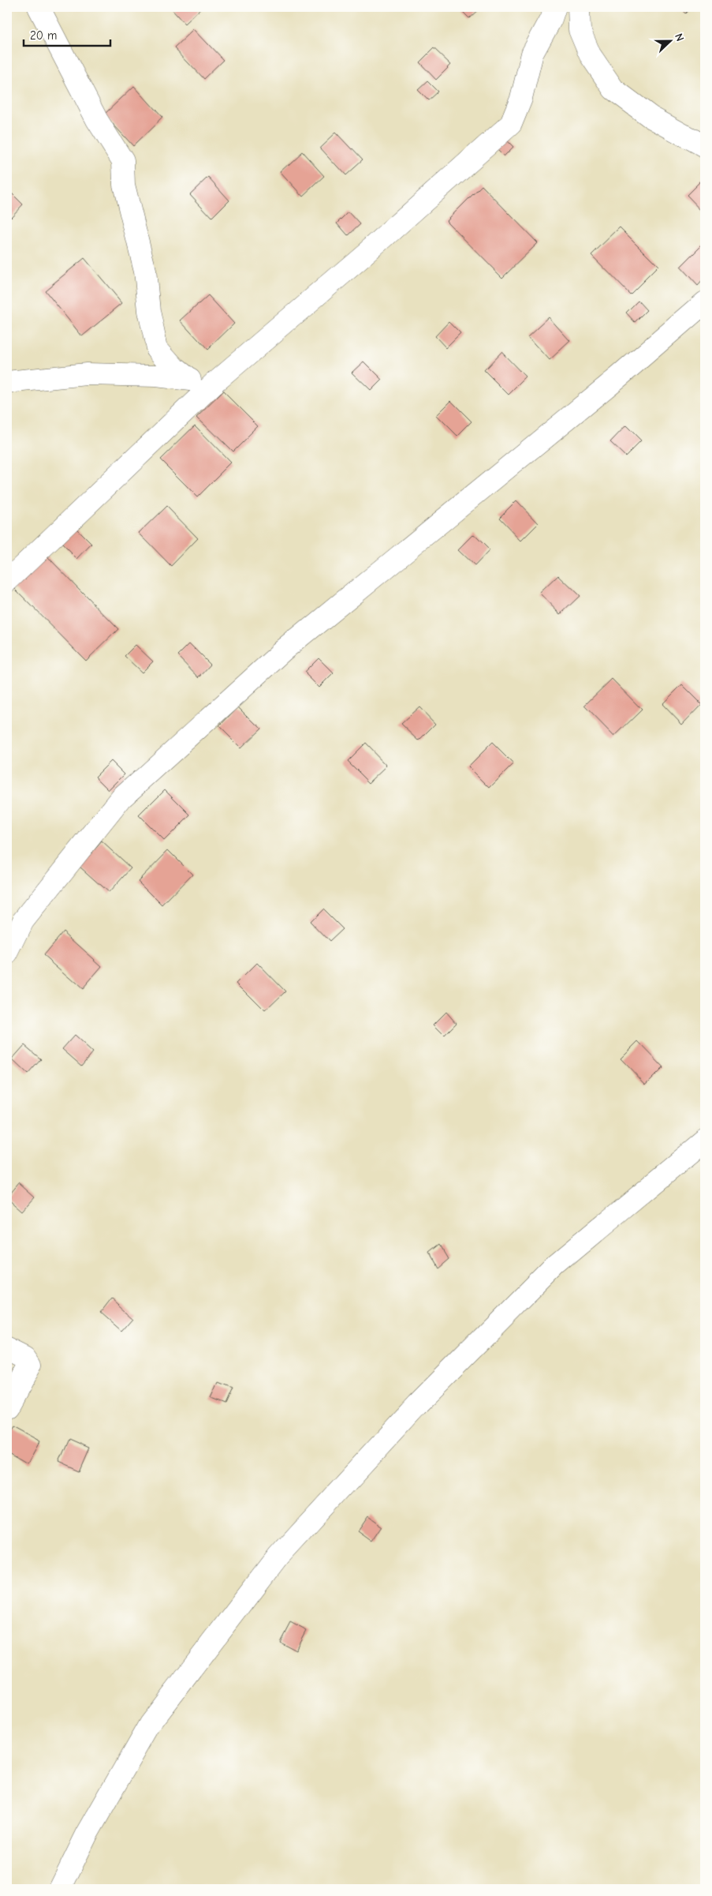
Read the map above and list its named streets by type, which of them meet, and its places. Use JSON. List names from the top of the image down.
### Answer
{
  "scale_bar": "20 m",
  "north": "right"
}
